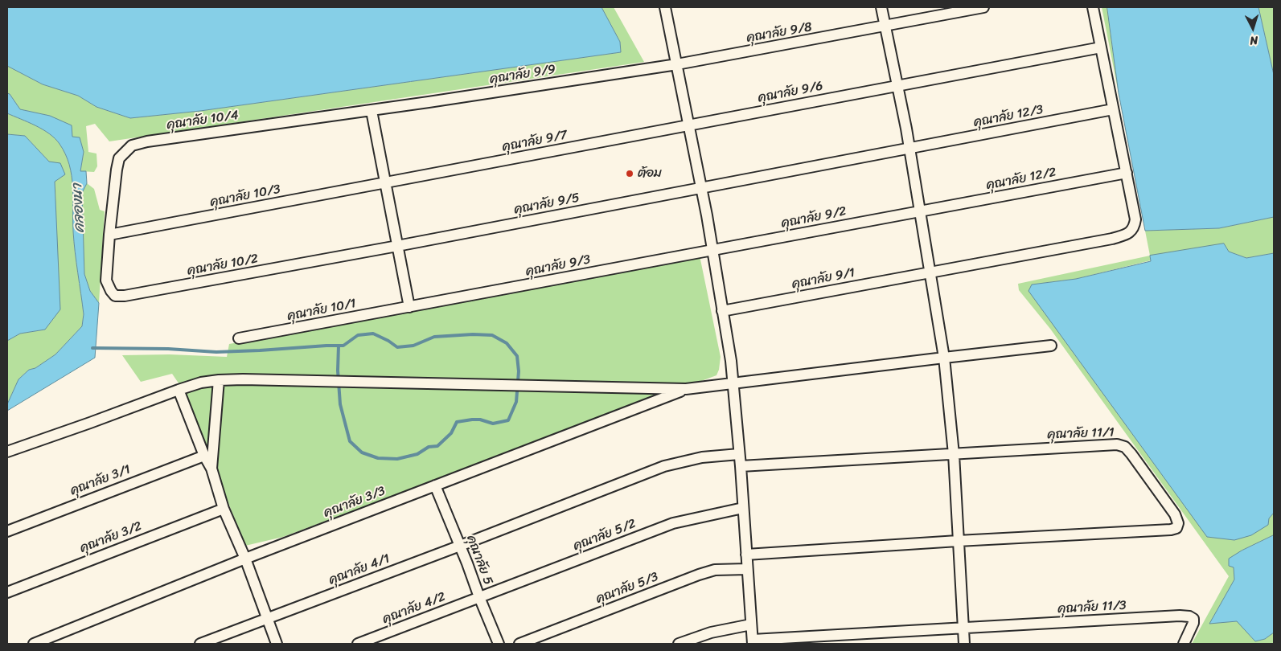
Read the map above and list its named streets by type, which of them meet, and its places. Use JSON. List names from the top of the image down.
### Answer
{
  "streets": {
    "street": [
      "คุณาลัย 9/8",
      "คุณาลัย 9/9",
      "คุณาลัย 9/6",
      "คุณาลัย 12/3",
      "คุณาลัย 10/4",
      "คุณาลัย 9/7",
      "คุณาลัย 12/2",
      "คุณาลัย 10/3",
      "คุณาลัย 9/5",
      "คุณาลัย 9/2",
      "คุณาลัย 10/2",
      "คุณาลัย 9/3",
      "คุณาลัย 9/1",
      "คุณาลัย 10/1",
      "คุณาลัย 11/1",
      "คุณาลัย 3/1",
      "คุณาลัย 3/3",
      "คุณาลัย 5/2",
      "คุณาลัย 3/2",
      "คุณาลัย 5",
      "คุณาลัย 4/1",
      "คุณาลัย 5/3",
      "คุณาลัย 11/3",
      "คุณาลัย 4/2"
    ]
  },
  "crossings": [
    ["คุณาลัย 9/8", "คุณาลัย 9/9"],
    ["คุณาลัย 9/9", "คุณาลัย 10/4"],
    ["คุณาลัย 9/6", "คุณาลัย 9/7"],
    ["คุณาลัย 12/3", "คุณาลัย 9/5"],
    ["คุณาลัย 10/4", "คุณาลัย 10/3"],
    ["คุณาลัย 10/4", "คุณาลัย 10/2"],
    ["คุณาลัย 9/7", "คุณาลัย 10/3"],
    ["คุณาลัย 12/2", "คุณาลัย 9/2"],
    ["คุณาลัย 12/2", "คุณาลัย 9/1"],
    ["คุณาลัย 10/3", "คุณาลัย 10/2"],
    ["คุณาลัย 9/5", "คุณาลัย 10/2"],
    ["คุณาลัย 9/2", "คุณาลัย 9/3"],
    ["คุณาลัย 9/3", "คุณาลัย 10/1"],
    ["คุณาลัย 3/3", "คุณาลัย 5"],
    ["คุณาลัย 5/2", "คุณาลัย 5"],
    ["คุณาลัย 5/2", "คุณาลัย 4/2"],
    ["คุณาลัย 5", "คุณาลัย 4/1"],
    ["คุณาลัย 5", "คุณาลัย 4/2"]
  ],
  "water": ["คลองนา"],
  "places": ["ต้อม"],
  "north": "bottom"
}
